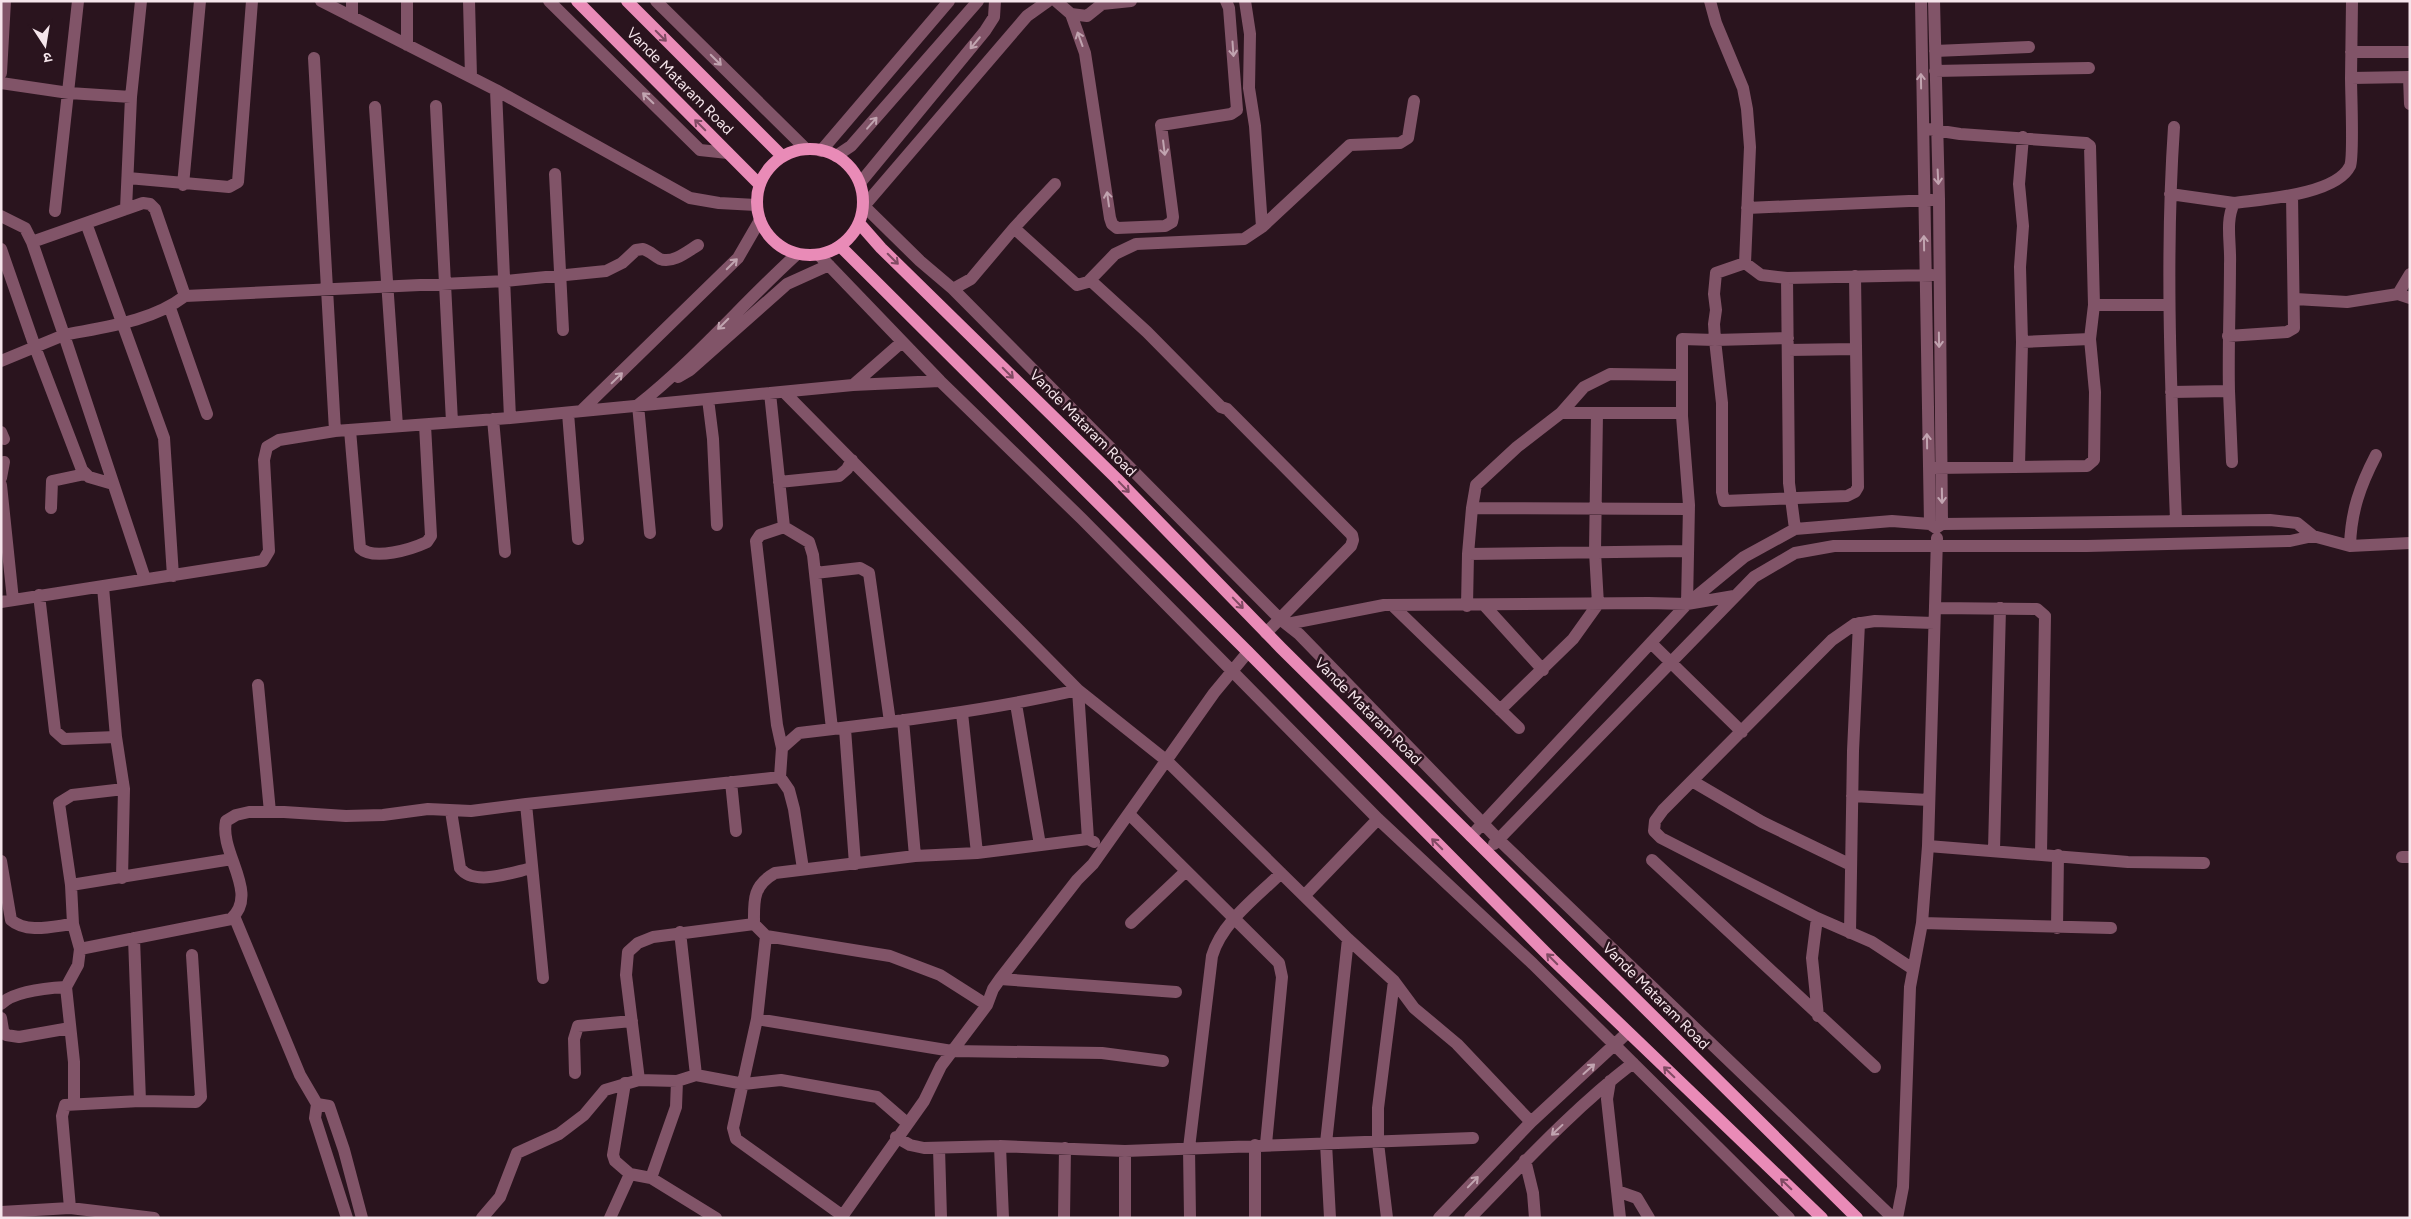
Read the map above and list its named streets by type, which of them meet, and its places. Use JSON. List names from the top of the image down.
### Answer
{
  "streets": {
    "main road": ["Vande Mataram Road"]
  },
  "north": "bottom"
}
